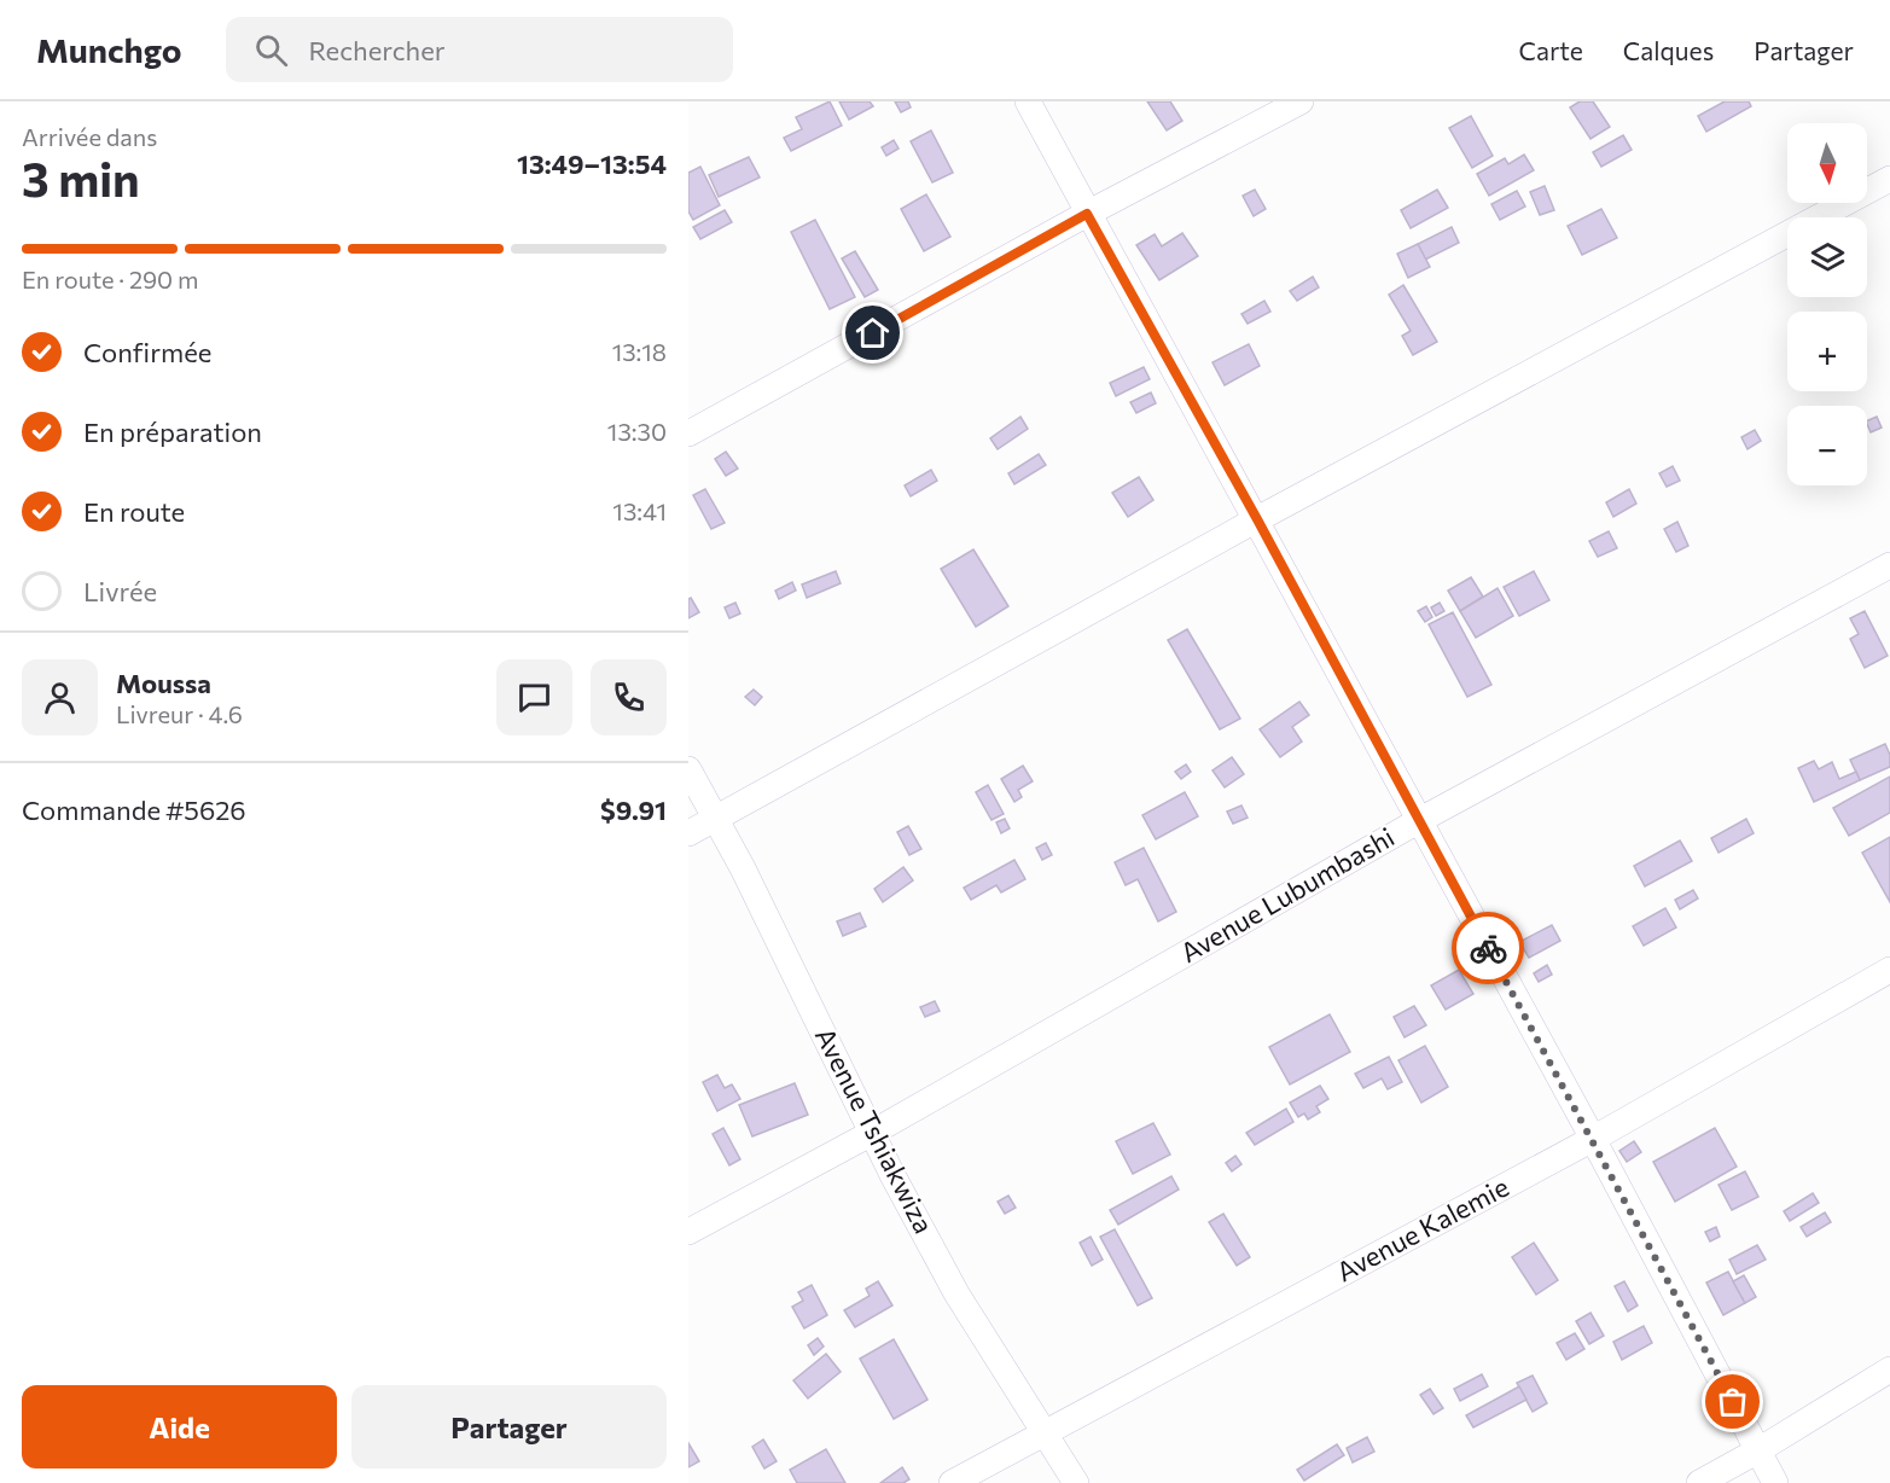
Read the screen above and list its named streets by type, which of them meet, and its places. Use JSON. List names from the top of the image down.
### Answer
{
  "streets": {
    "street": ["Avenue Lubumbashi", "Avenue Tshiakwiza", "Avenue Kalemie"]
  },
  "crossings": [
    ["Avenue Lubumbashi", "Avenue Tshiakwiza"],
    ["Avenue Tshiakwiza", "Avenue Kalemie"]
  ],
  "north": "bottom",
  "page": {
    "header": "Munchgo",
    "search": "Rechercher",
    "nav": ["Carte", "Calques", "Partager"],
    "heading": ["3 min", "Arrivée dans", "13:49–13:54"],
    "panel": [
      "Moussa",
      "Livreur · 4.6",
      "Commande #5626",
      "$9.91"
    ],
    "map_buttons": ["+", "−"],
    "bar": "En route · 290 m",
    "list": [
      ["Confirmée", "13:18"],
      ["En préparation", "13:30"],
      ["En route", "13:41"],
      "Livrée"
    ],
    "buttons": ["Aide", "Partager"]
  }
}
